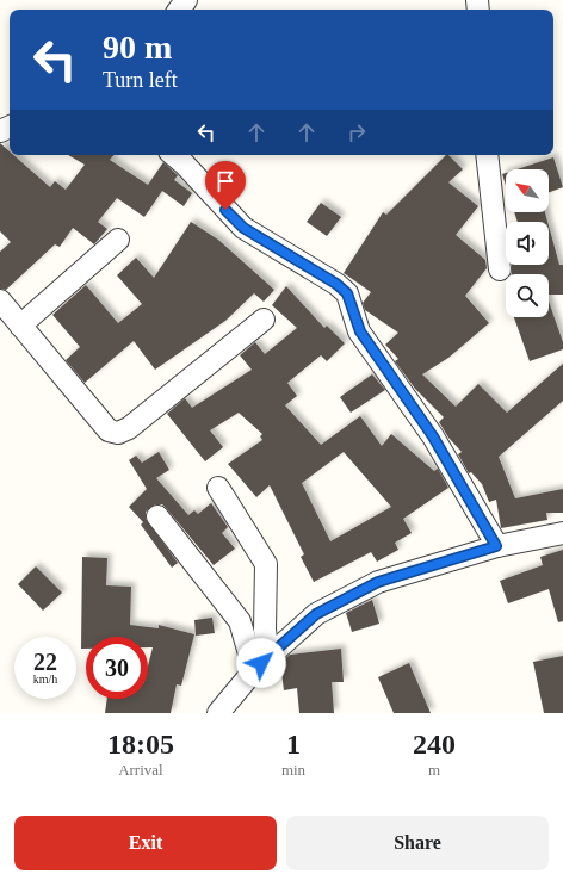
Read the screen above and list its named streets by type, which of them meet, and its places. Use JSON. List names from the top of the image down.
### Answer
{
  "north": "top left",
  "page": {
    "turn": ["90 m", "Turn left"],
    "speed": "22 km/h",
    "limit": "30",
    "eta": [
      "18:05",
      "Arrival",
      "1",
      "min",
      "240",
      "m"
    ],
    "buttons": ["Exit", "Share"]
  }
}
